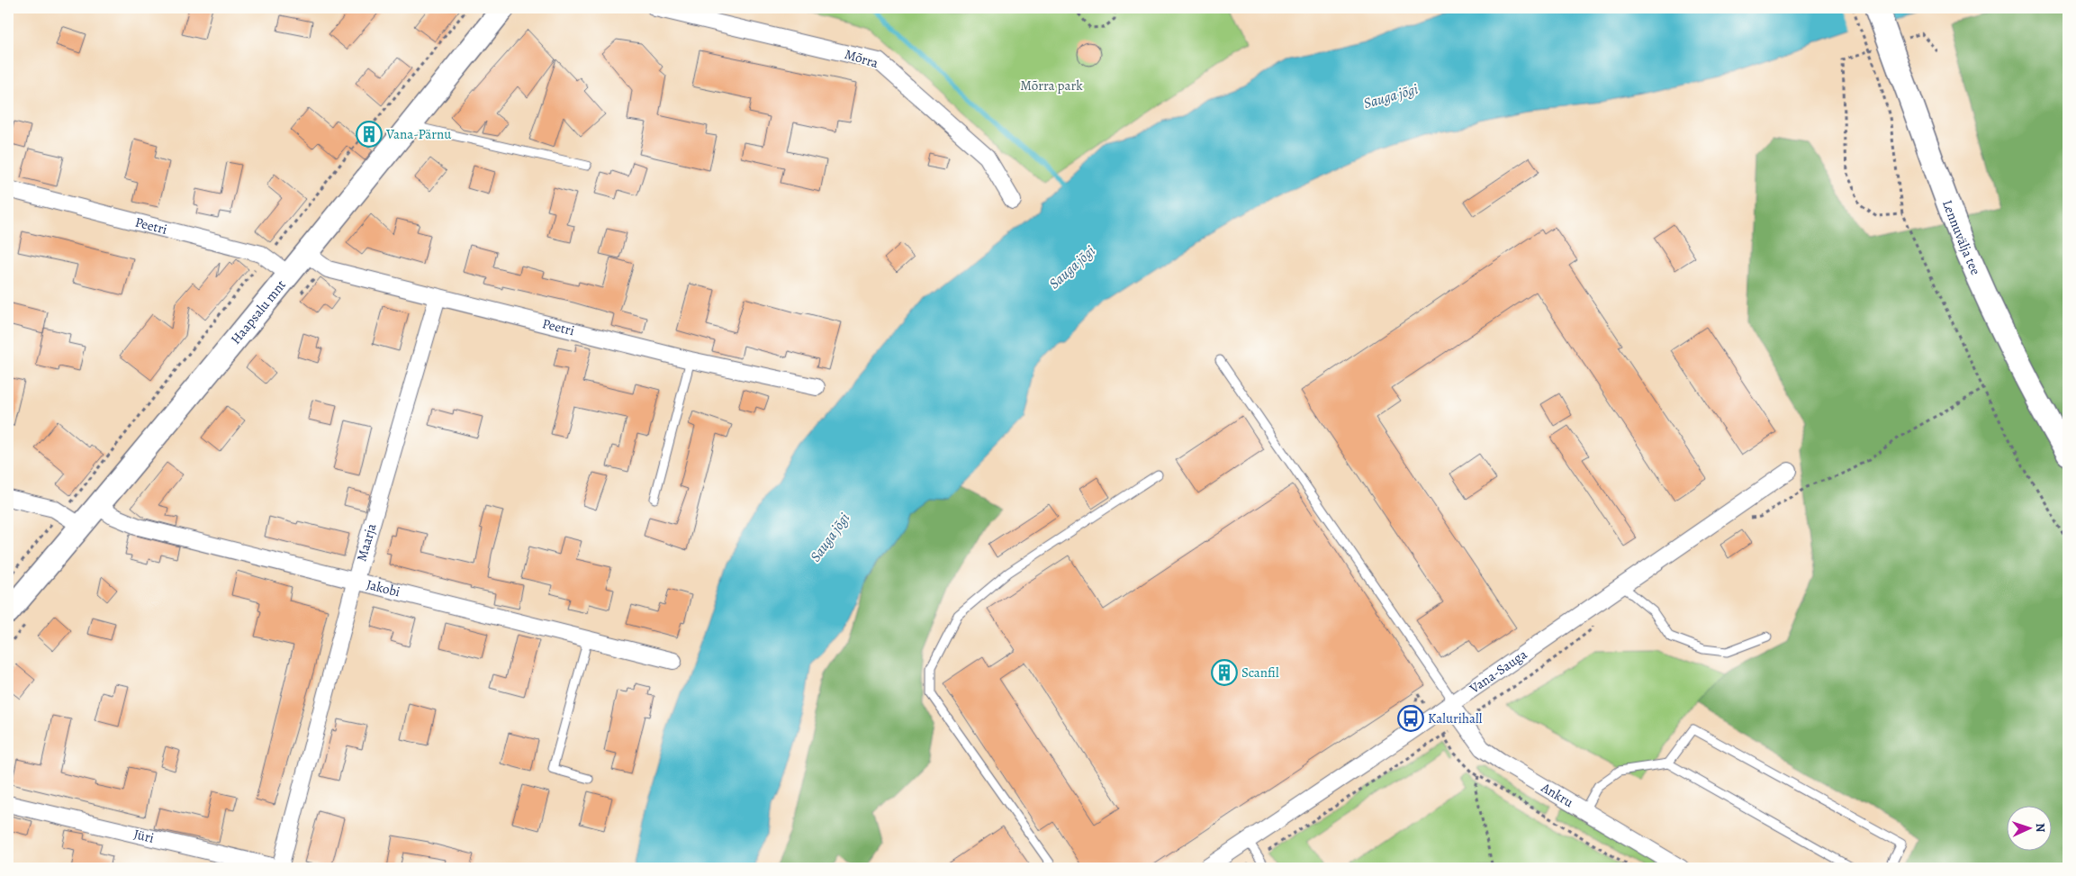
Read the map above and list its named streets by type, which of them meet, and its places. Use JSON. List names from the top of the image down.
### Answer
{
  "streets": {
    "main road": ["Lennuvälja tee", "Haapsalu mnt"],
    "street": [
      "Mõrra",
      "Peetri",
      "Maarja",
      "Jakobi",
      "Vana-Sauga",
      "Ankru",
      "Jüri"
    ]
  },
  "crossings": [
    ["Peetri", "Haapsalu mnt"],
    ["Peetri", "Maarja"],
    ["Haapsalu mnt", "Jakobi"],
    ["Maarja", "Jakobi"],
    ["Maarja", "Jüri"],
    ["Vana-Sauga", "Ankru"]
  ],
  "water": ["Sauga jõgi"],
  "parks": ["Mõrra park"],
  "places": {
    "building": ["Vana-Pärnu", "Scanfil"],
    "bus stop": ["Kalurihall"]
  },
  "north": "right"
}
